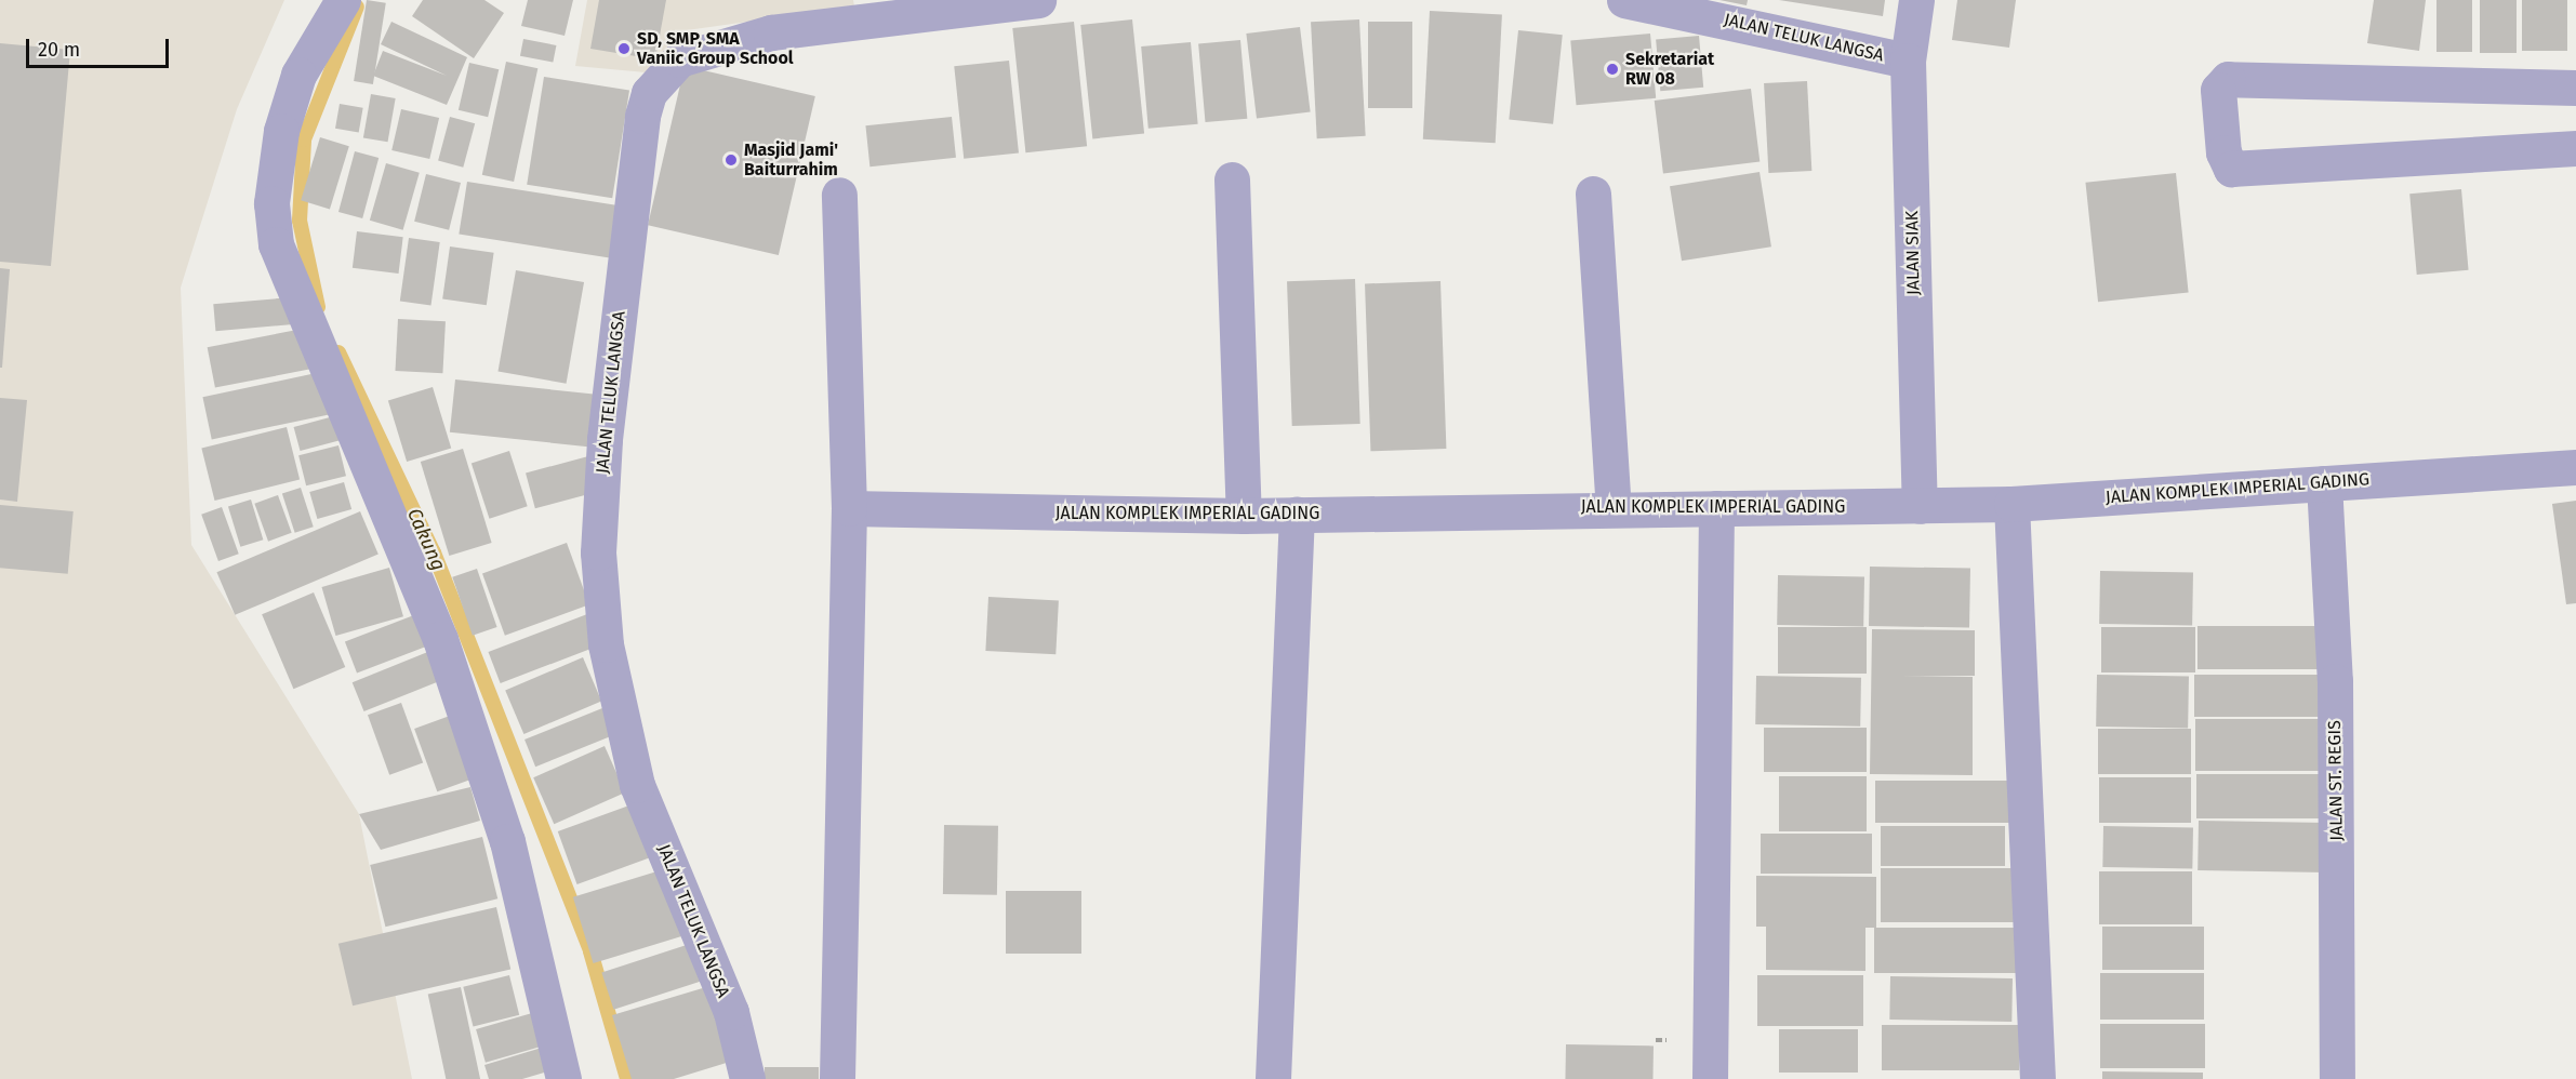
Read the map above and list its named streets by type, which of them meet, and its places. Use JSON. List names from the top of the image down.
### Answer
{
  "streets": {
    "street": [
      "JALAN TELUK LANGSA",
      "JALAN SIAK",
      "JALAN KOMPLEK IMPERIAL GADING",
      "JALAN ST. REGIS"
    ]
  },
  "crossings": [
    ["JALAN TELUK LANGSA", "JALAN SIAK"],
    ["JALAN SIAK", "JALAN KOMPLEK IMPERIAL GADING"],
    ["JALAN KOMPLEK IMPERIAL GADING", "JALAN ST. REGIS"]
  ],
  "water": ["Cakung"],
  "places": ["SD, SMP, SMA Vaniic Group School", "Sekretariat RW 08", "Masjid Jami' Baiturrahim"],
  "scale_bar": "20 m"
}
